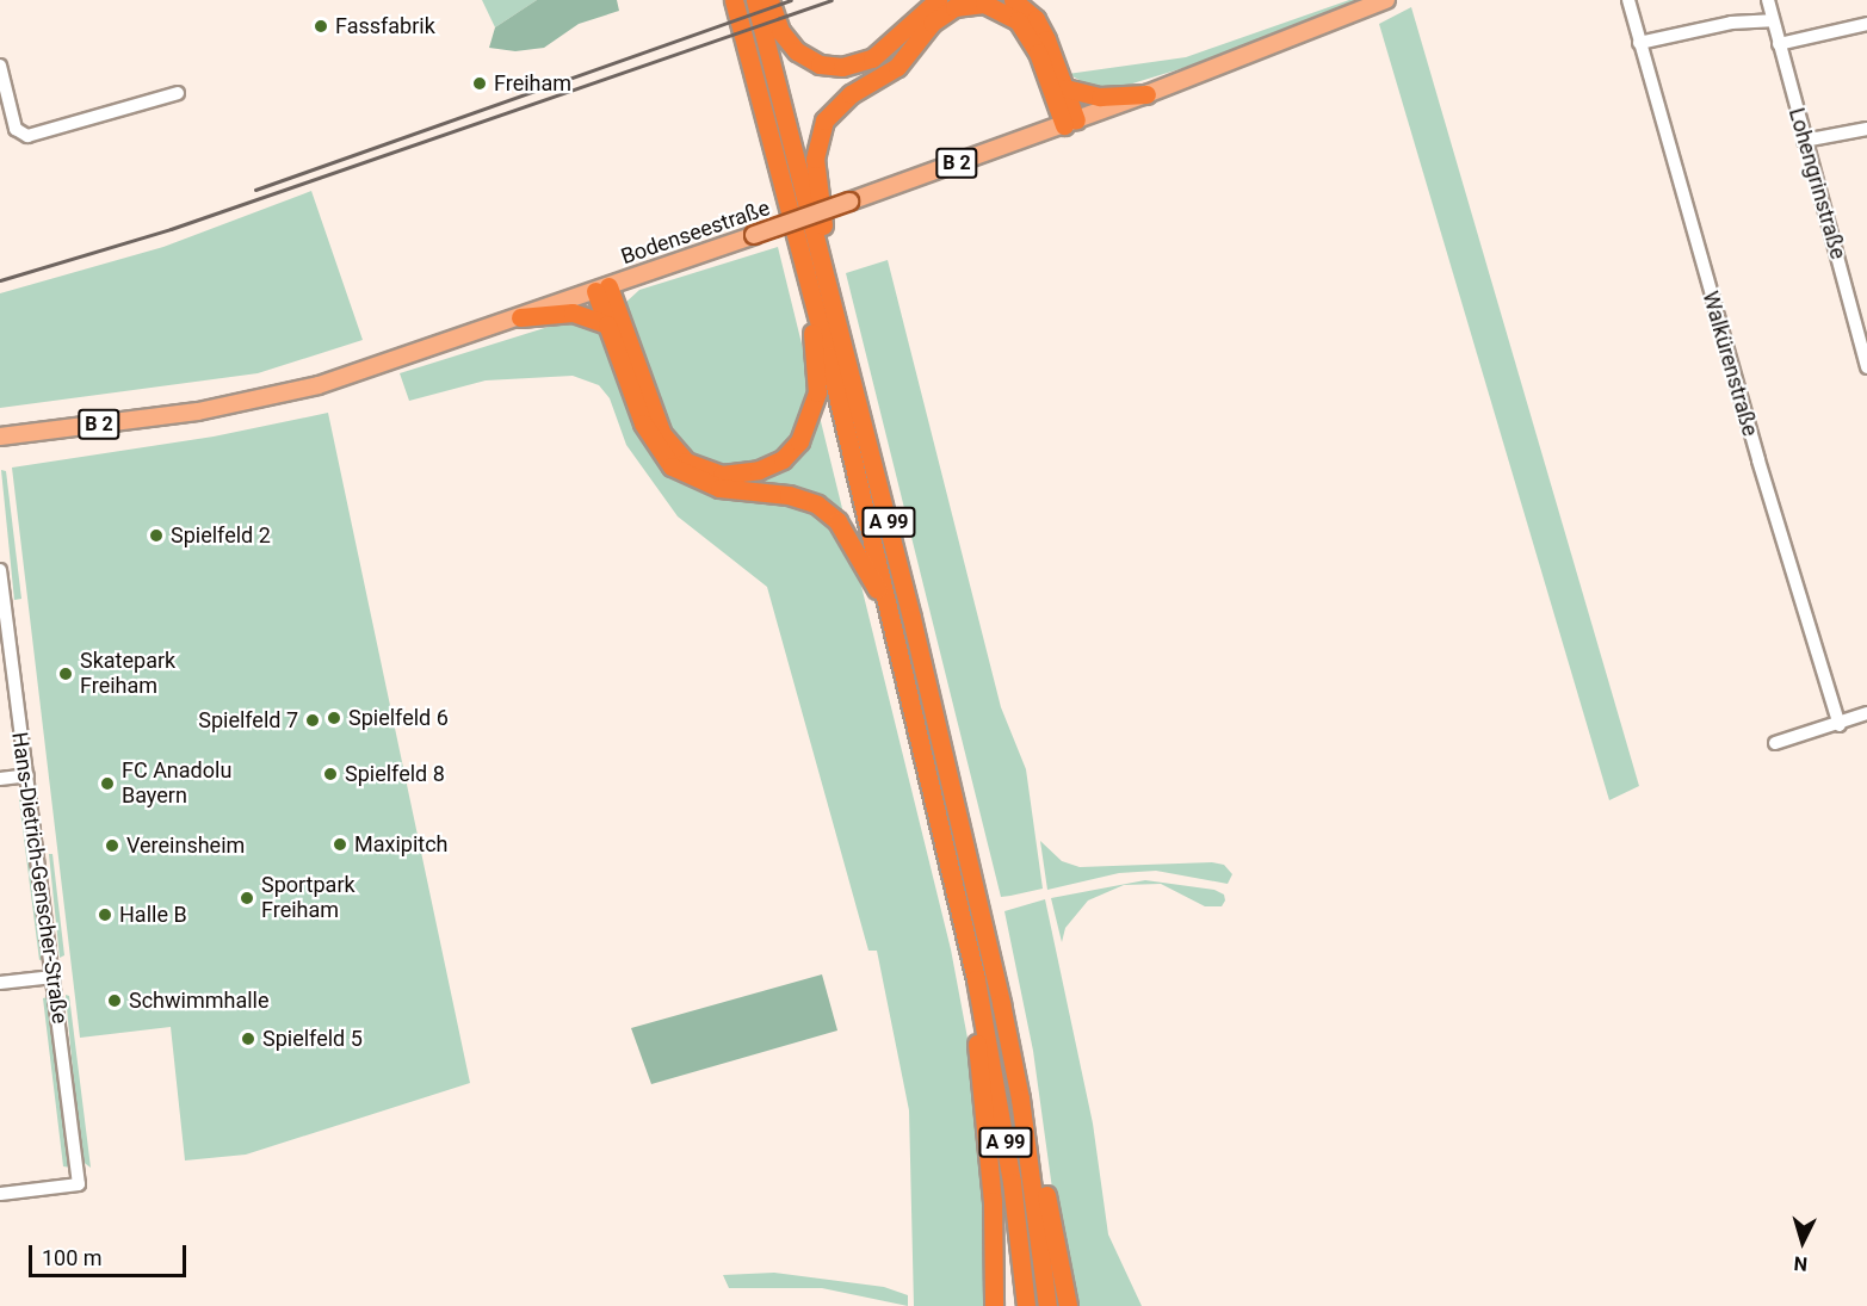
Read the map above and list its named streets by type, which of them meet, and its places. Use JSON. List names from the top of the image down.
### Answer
{
  "streets": {
    "highway": ["A 99"],
    "main road": ["B 2", "Bodenseestraße"],
    "street": ["Lohengrinstraße", "Walkürenstraße", "Hans-Dietrich-Genscher-Straße"]
  },
  "places": [
    "Fassfabrik",
    "Freiham",
    "Spielfeld 2",
    "Skatepark Freiham",
    "Spielfeld 6",
    "Spielfeld 7",
    "Spielfeld 8",
    "FC Anadolu Bayern",
    "Maxipitch",
    "Vereinsheim",
    "Sportpark Freiham",
    "Halle B",
    "Schwimmhalle",
    "Spielfeld 5"
  ],
  "scale_bar": "100 m",
  "north": "bottom"
}
